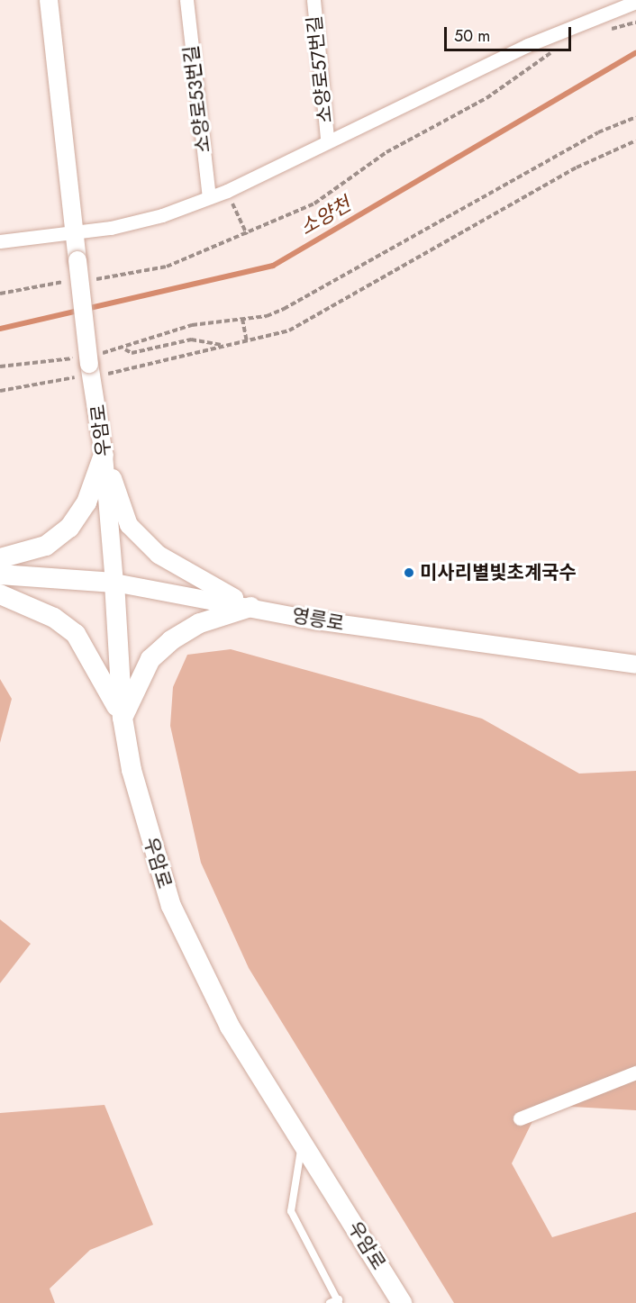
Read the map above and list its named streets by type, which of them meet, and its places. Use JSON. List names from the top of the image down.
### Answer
{
  "streets": {
    "main road": ["우암로", "영릉로"],
    "street": ["소양로57번길", "소양로53번길"]
  },
  "crossings": [
    ["우암로", "영릉로"]
  ],
  "water": ["소양천"],
  "places": ["미사리별빛초계국수"],
  "scale_bar": "50 m"
}
